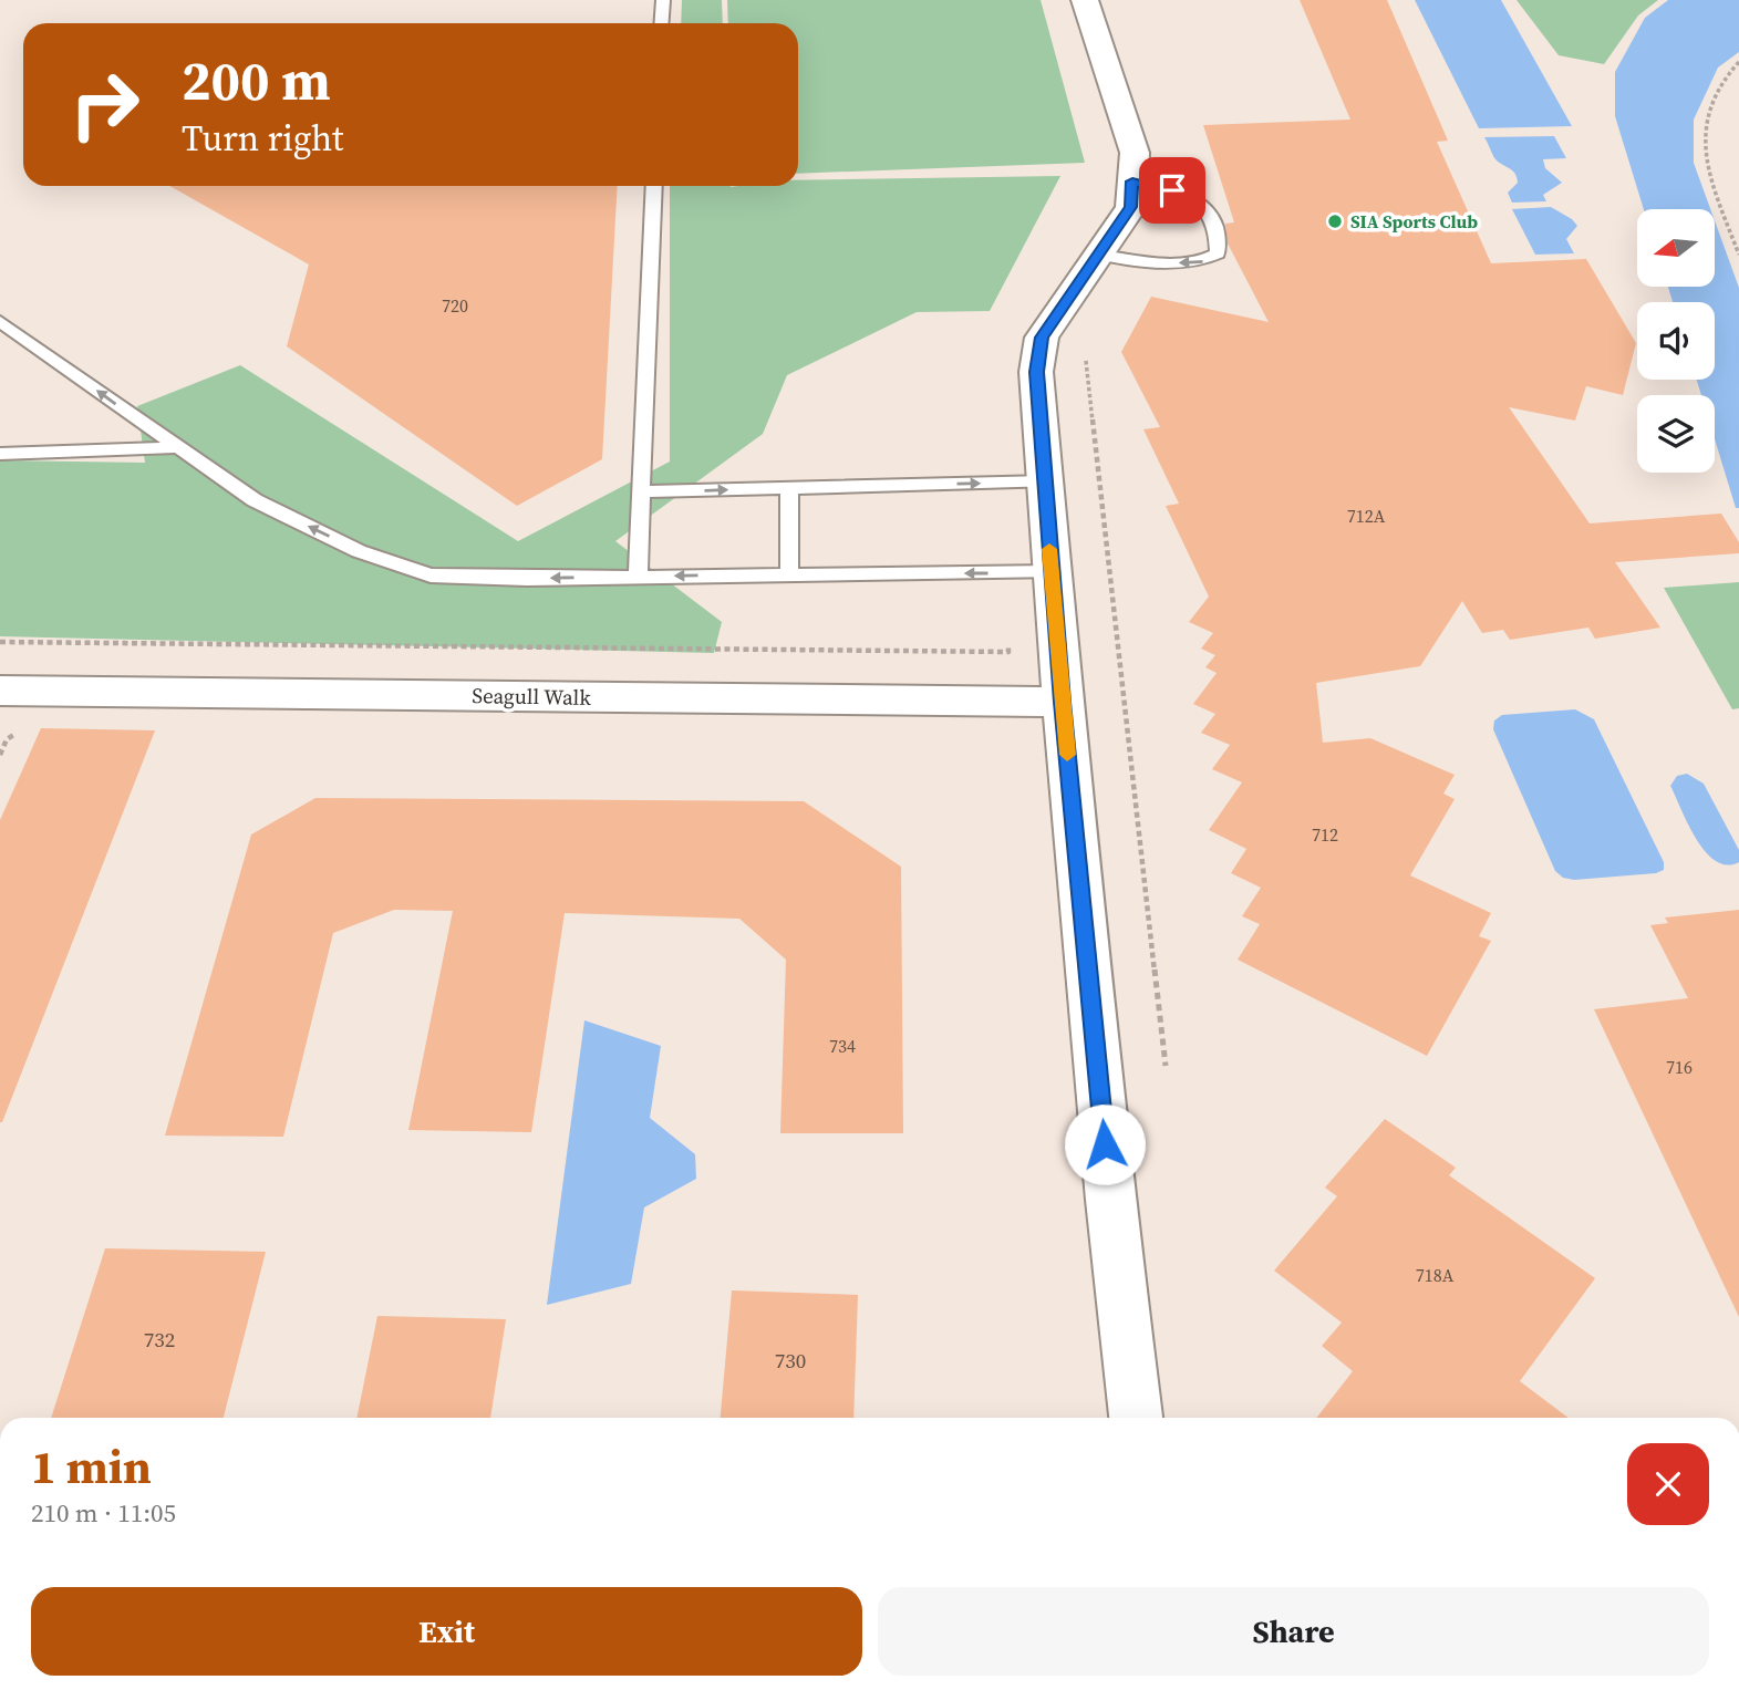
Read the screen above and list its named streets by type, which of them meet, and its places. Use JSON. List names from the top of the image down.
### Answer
{
  "streets": {
    "street": ["Seagull Walk"]
  },
  "places": ["SIA Sports Club"],
  "house_numbers": [
    "720",
    "712A",
    "712",
    "734",
    "716",
    "718A",
    "732",
    "730"
  ],
  "north": "left",
  "page": {
    "turn": ["200 m", "Turn right"],
    "heading": ["1 min", "210 m · 11:05"],
    "buttons": ["Exit", "Share"]
  }
}
